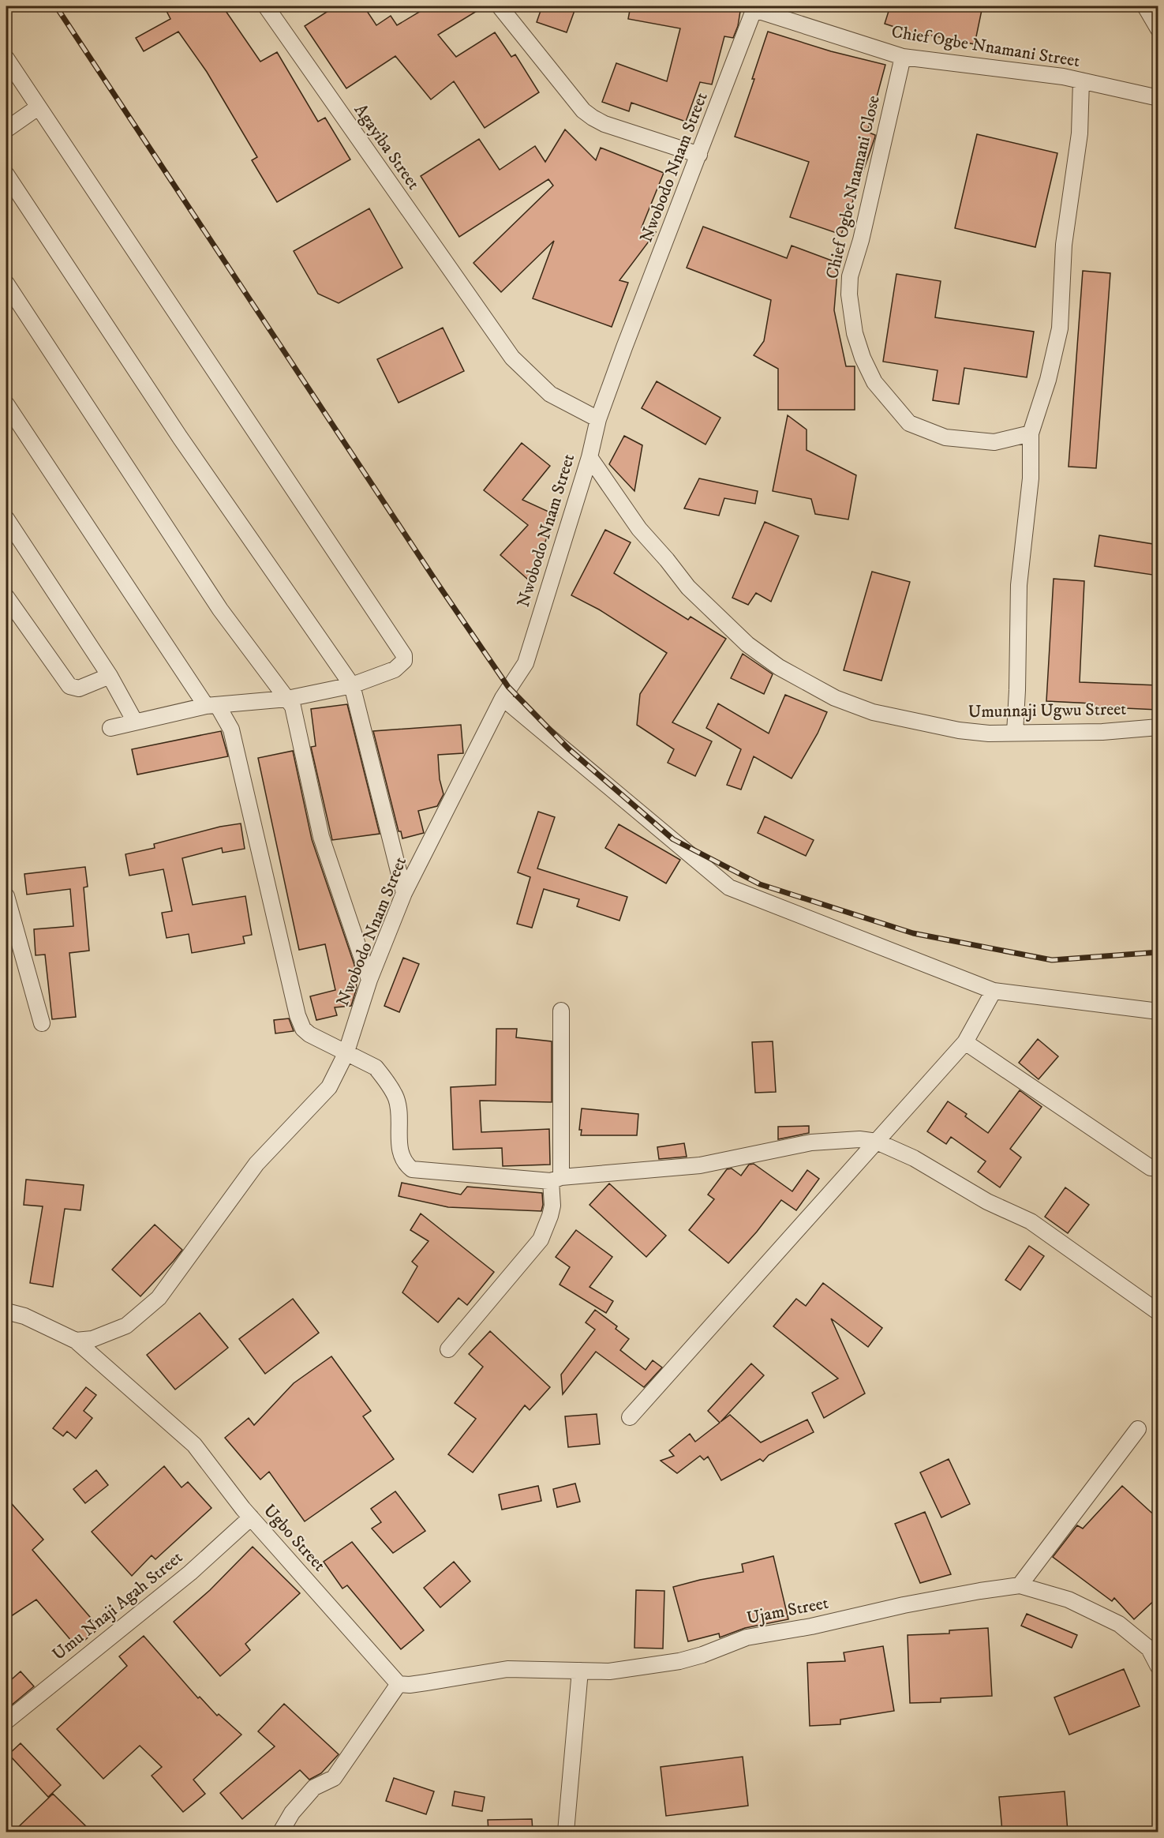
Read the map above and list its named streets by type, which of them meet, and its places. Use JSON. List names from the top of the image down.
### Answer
{
  "streets": {
    "street": [
      "Chief Ogbe Nnamani Street",
      "Agayiba Street",
      "Nwobodo Nnam Street",
      "Chief Ogbe Nnamani Close",
      "Umunnaji Ugwu Street",
      "Ugbo Street",
      "Umu Nnaji Agah Street",
      "Ujam Street"
    ]
  },
  "crossings": [
    ["Chief Ogbe Nnamani Street", "Nwobodo Nnam Street"],
    ["Chief Ogbe Nnamani Street", "Chief Ogbe Nnamani Close"],
    ["Agayiba Street", "Nwobodo Nnam Street"],
    ["Nwobodo Nnam Street", "Umunnaji Ugwu Street"],
    ["Nwobodo Nnam Street", "Ugbo Street"],
    ["Ugbo Street", "Umu Nnaji Agah Street"],
    ["Ugbo Street", "Ujam Street"]
  ]
}
